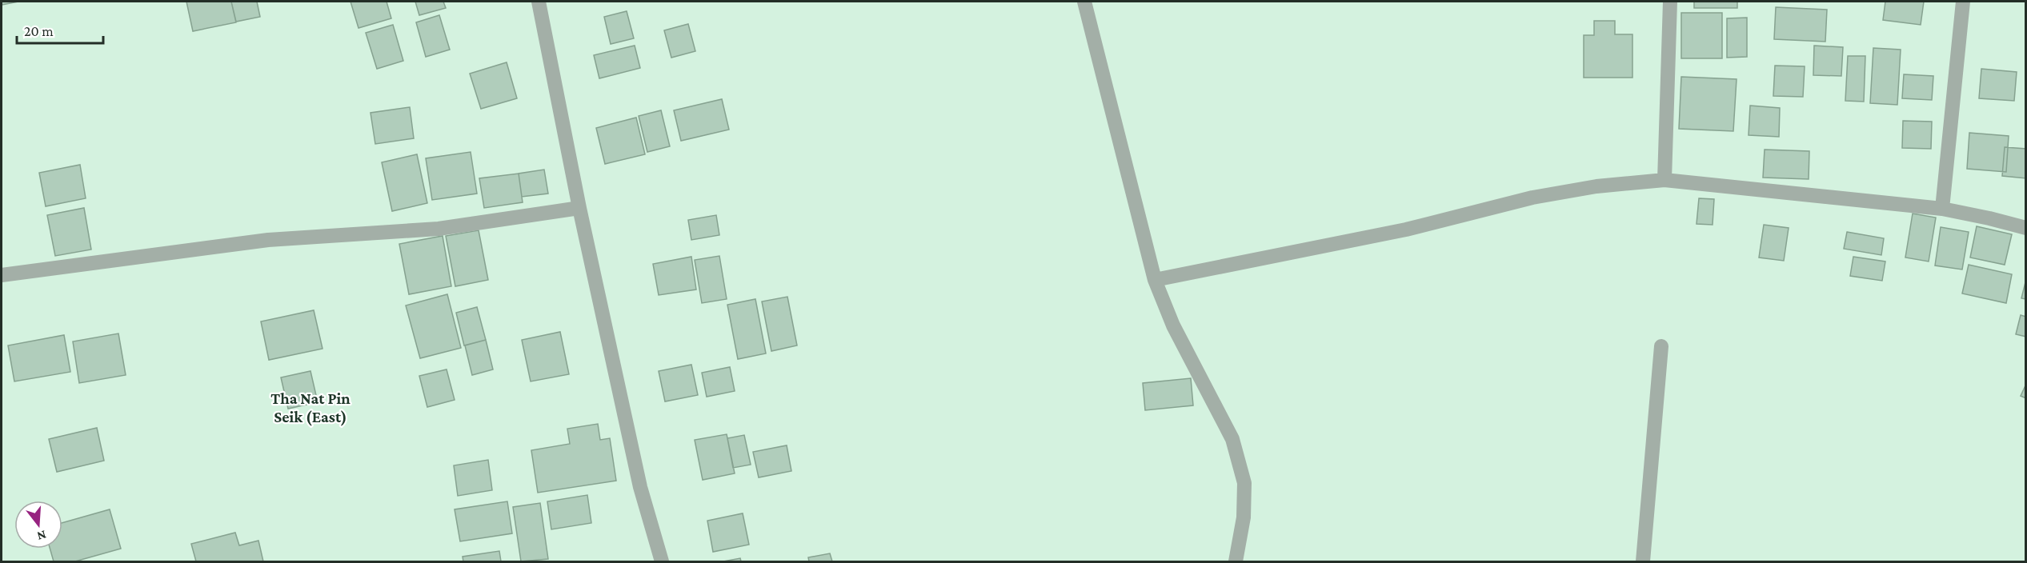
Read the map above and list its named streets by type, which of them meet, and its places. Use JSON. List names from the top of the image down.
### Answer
{
  "districts": ["Tha Nat Pin Seik (East)"],
  "scale_bar": "20 m",
  "north": "bottom"
}
